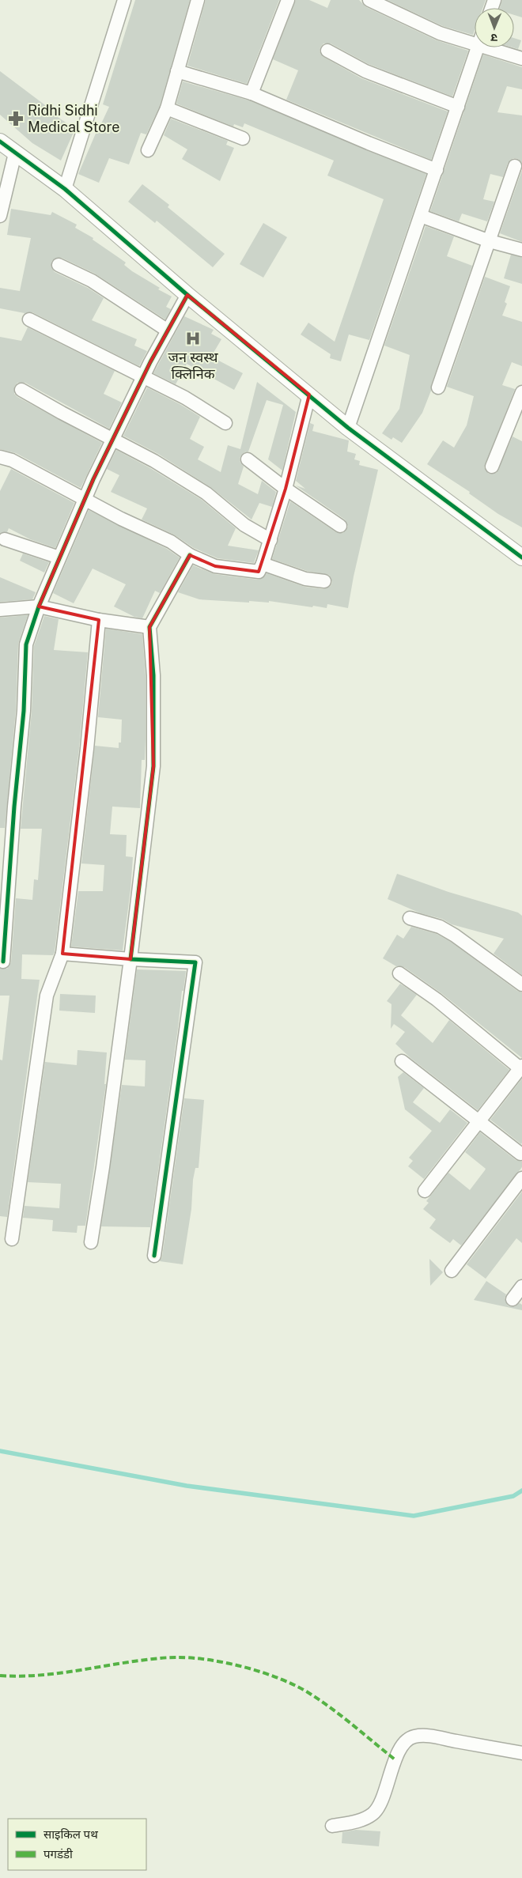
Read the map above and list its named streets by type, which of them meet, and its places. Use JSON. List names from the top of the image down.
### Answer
{
  "places": {
    "pharmacy": ["Ridhi Sidhi Medical Store"],
    "hospital": ["जन स्वस्थ क्लिनिक"]
  },
  "legend": ["साइकिल पथ", "पगडंडी"],
  "north": "bottom"
}
